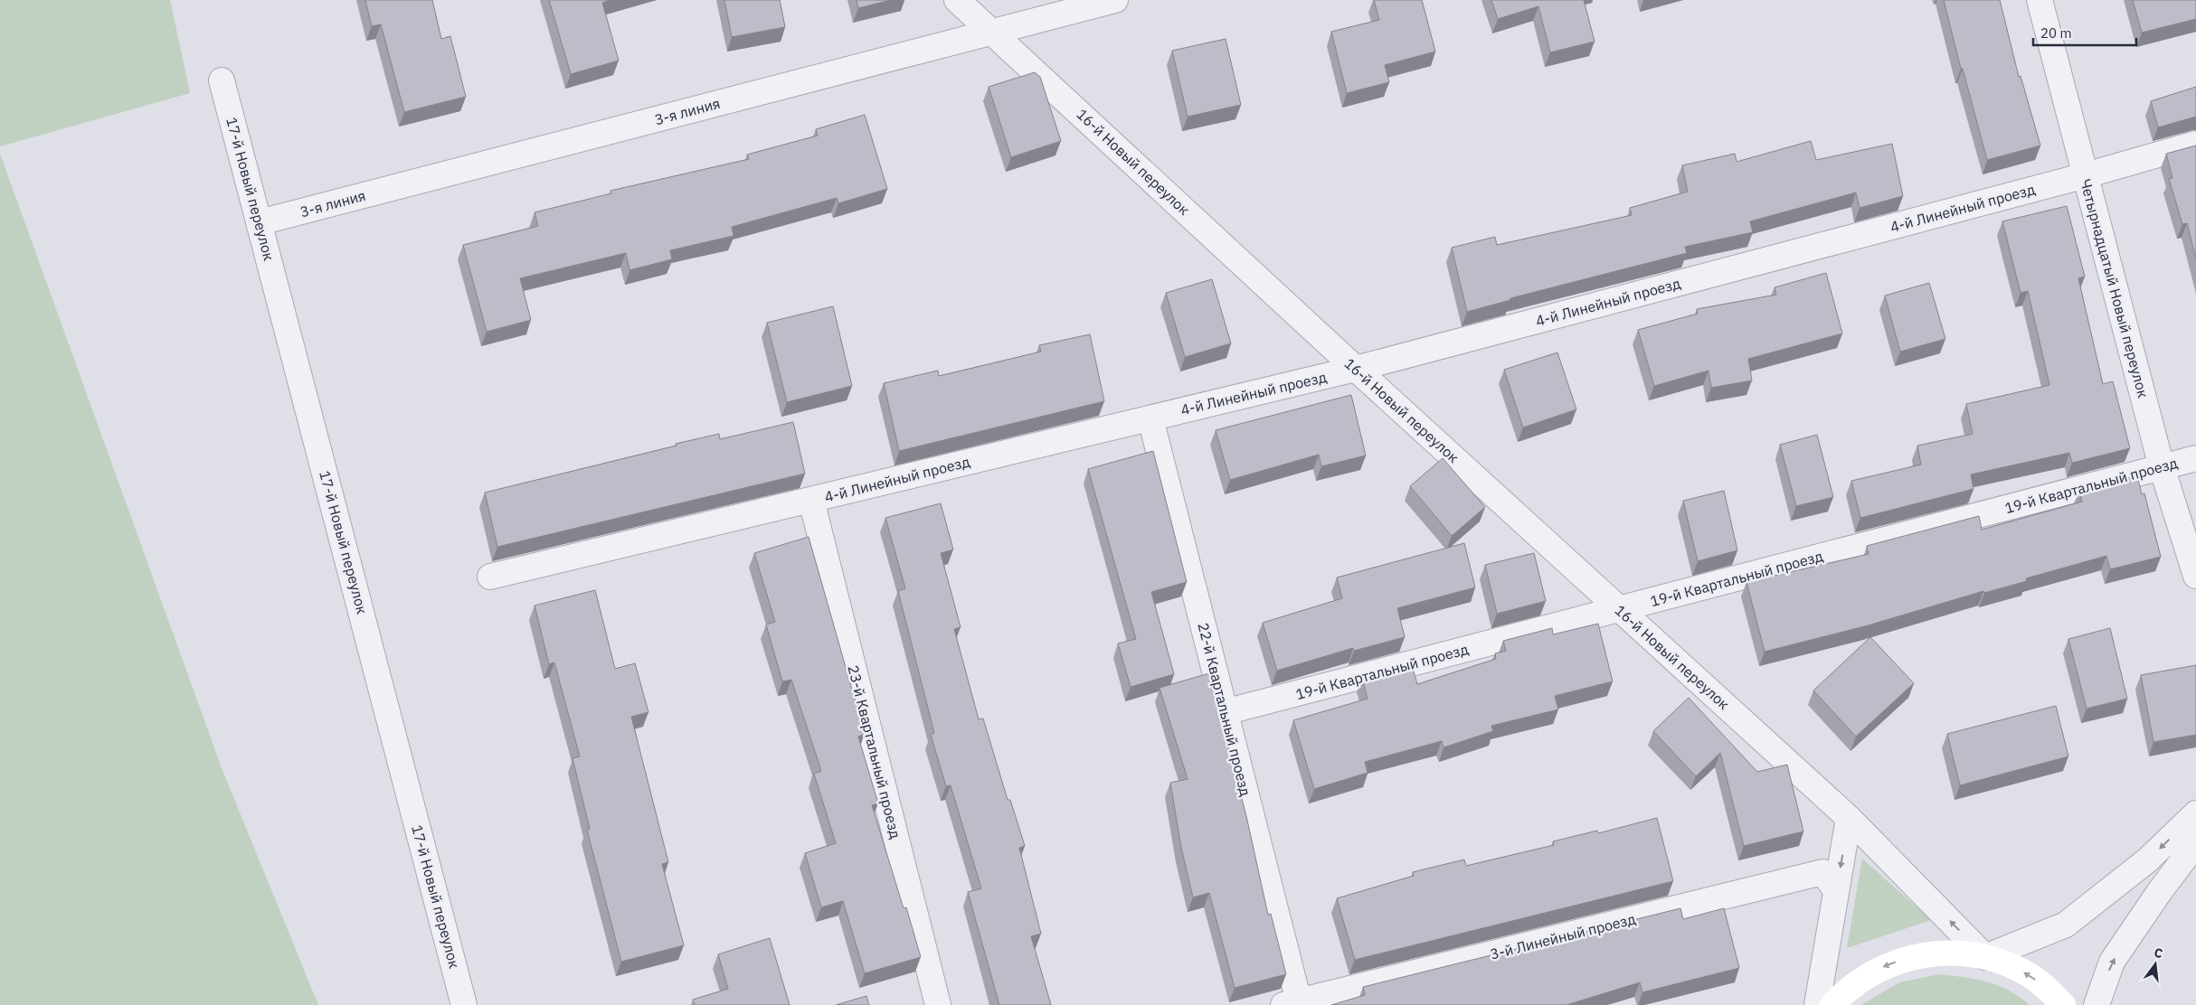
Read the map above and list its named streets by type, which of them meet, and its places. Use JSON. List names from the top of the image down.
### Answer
{
  "streets": {
    "street": [
      "3-я линия",
      "16-й Новый переулок",
      "17-й Новый переулок",
      "4-й Линейный проезд",
      "Четырнадцатый Новый переулок",
      "19-й Квартальный проезд",
      "22-й Квартальный проезд",
      "23-й Квартальный проезд",
      "3-й Линейный проезд"
    ]
  },
  "crossings": [
    ["3-я линия", "16-й Новый переулок"],
    ["3-я линия", "17-й Новый переулок"],
    ["16-й Новый переулок", "4-й Линейный проезд"],
    ["16-й Новый переулок", "19-й Квартальный проезд"],
    ["4-й Линейный проезд", "Четырнадцатый Новый переулок"],
    ["4-й Линейный проезд", "22-й Квартальный проезд"],
    ["4-й Линейный проезд", "23-й Квартальный проезд"],
    ["Четырнадцатый Новый переулок", "19-й Квартальный проезд"],
    ["19-й Квартальный проезд", "22-й Квартальный проезд"],
    ["22-й Квартальный проезд", "3-й Линейный проезд"]
  ],
  "scale_bar": "20 m",
  "north": "top"
}
